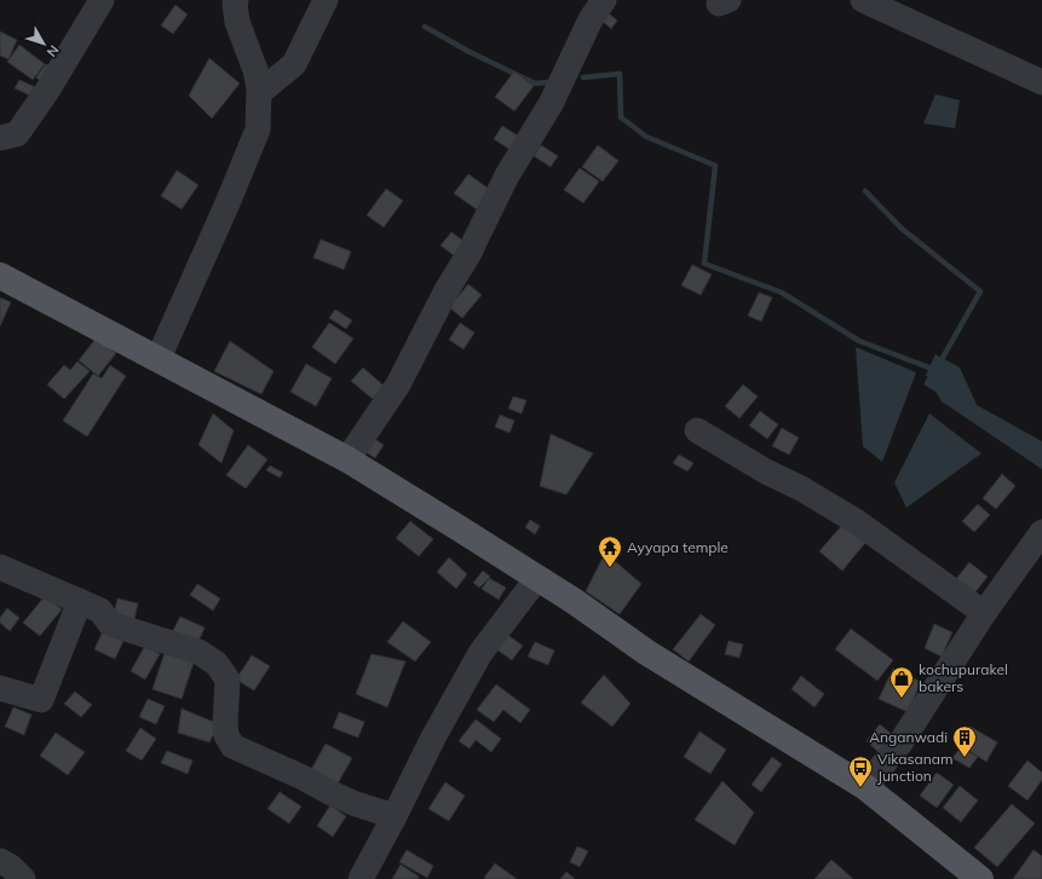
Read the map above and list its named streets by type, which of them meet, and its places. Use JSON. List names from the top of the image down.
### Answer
{
  "places": {
    "temple": ["Ayyapa temple"],
    "shop": ["kochupurakel bakers"],
    "building": ["Anganwadi"],
    "bus stop": ["Vikasanam Junction"]
  },
  "north": "bottom right"
}
